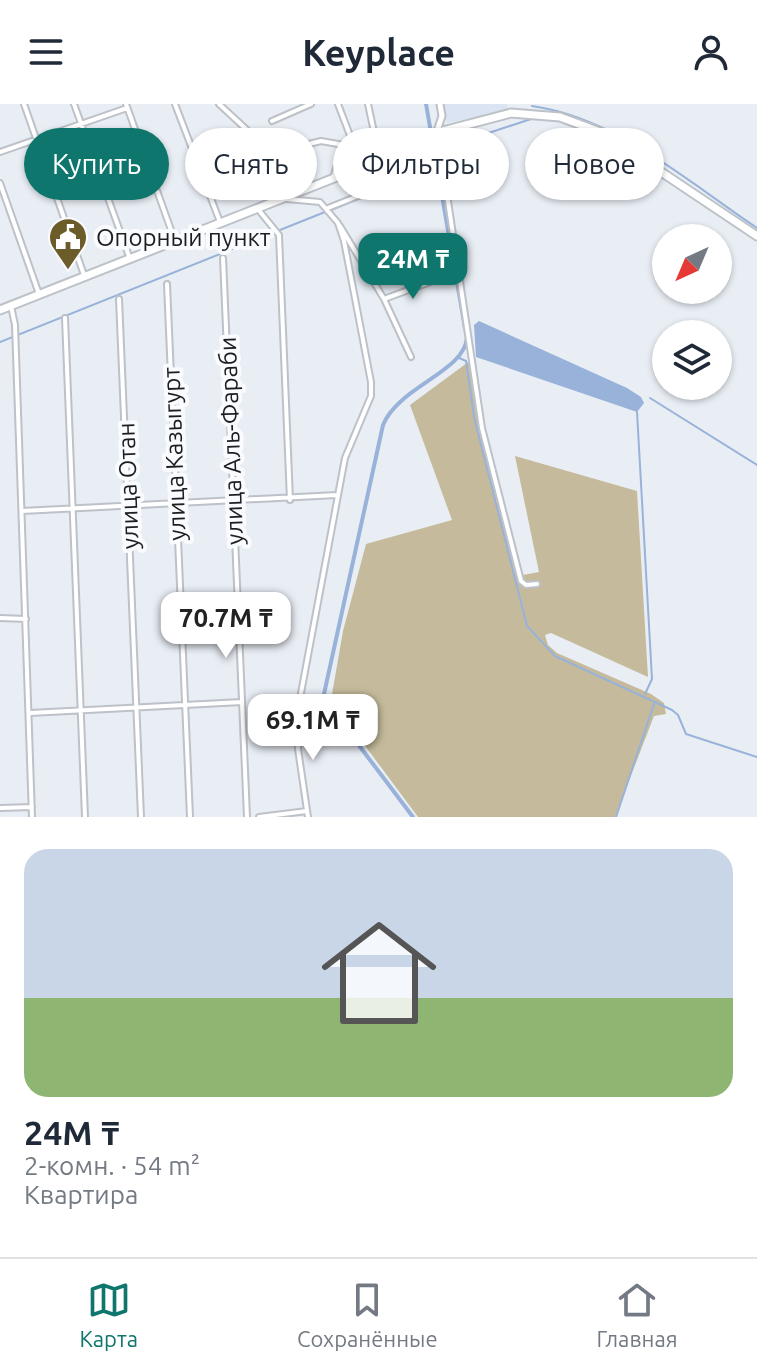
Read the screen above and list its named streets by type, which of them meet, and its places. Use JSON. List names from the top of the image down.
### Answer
{
  "streets": {
    "street": ["улица Аль-Фараби", "улица Казыгурт", "улица Отан"]
  },
  "places": {
    "public building": ["Опорный пункт"]
  },
  "north": "bottom left",
  "page": {
    "header": "Keyplace",
    "chip": [
      "Купить",
      "Снять",
      "Фильтры",
      "Новое"
    ],
    "price": ["24M ₸", "70.7M ₸", "69.1M ₸"],
    "list": [
      {
        "name": "24M ₸",
        "note": "2-комн. · 54 m² · Квартира"
      }
    ],
    "tabs": ["Карта", "Сохранённые", "Главная"]
  }
}
